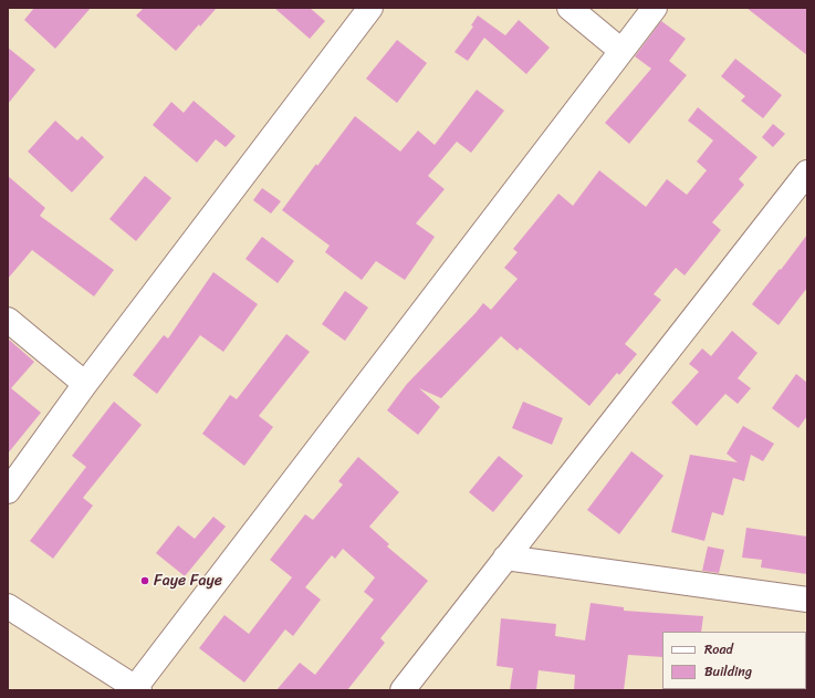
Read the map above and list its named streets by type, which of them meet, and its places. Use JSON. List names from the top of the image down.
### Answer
{
  "places": ["Faye Faye"],
  "legend": ["Road", "Building"]
}
